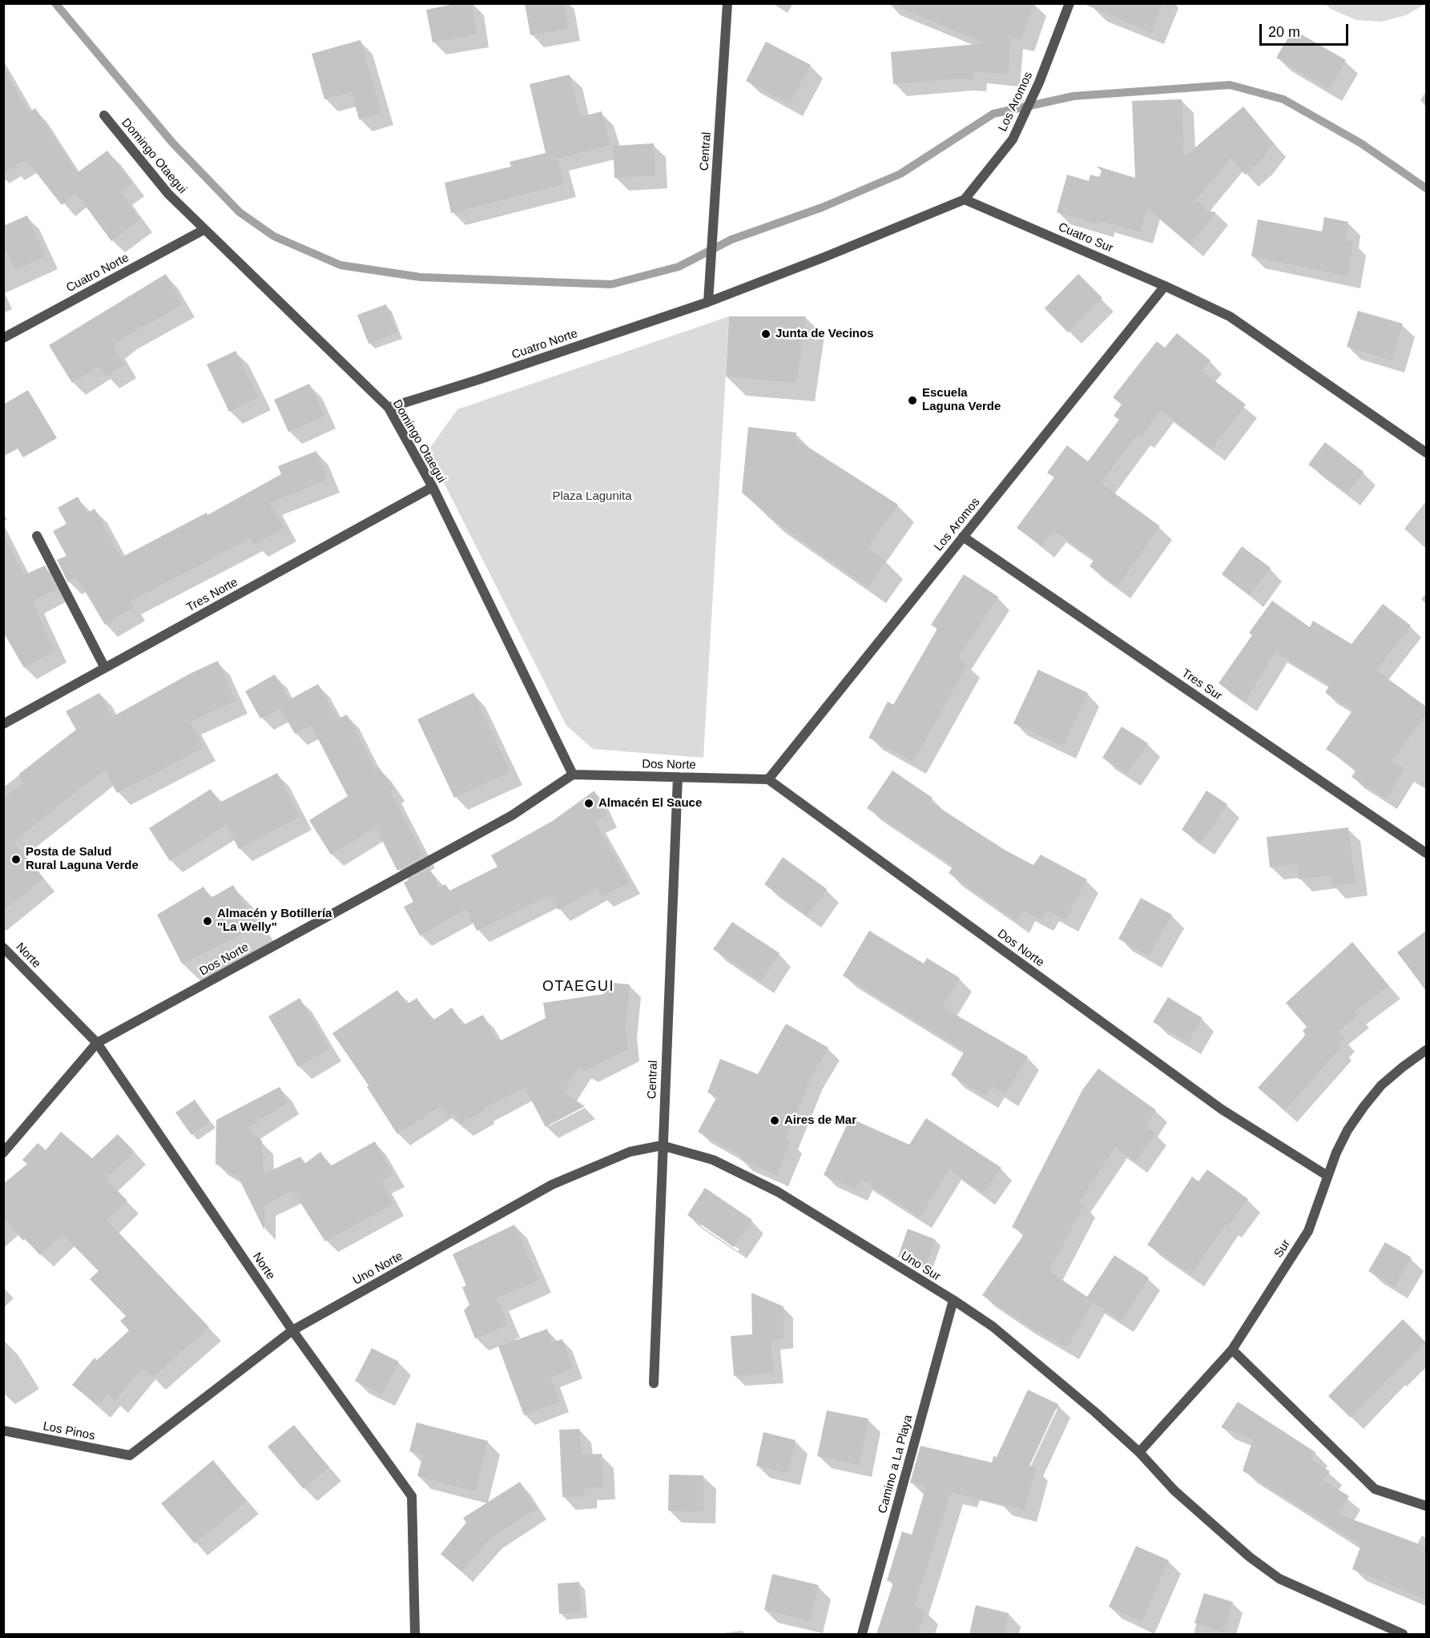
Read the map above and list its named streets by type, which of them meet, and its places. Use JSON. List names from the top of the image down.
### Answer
{
  "streets": {
    "street": [
      "Los Aromos",
      "Central",
      "Domingo Otaegui",
      "Cuatro Sur",
      "Cuatro Norte",
      "Tres Norte",
      "Tres Sur",
      "Dos Norte",
      "Norte",
      "Sur",
      "Uno Sur",
      "Uno Norte",
      "Los Pinos",
      "Camino a La Playa"
    ]
  },
  "crossings": [
    ["Los Aromos", "Cuatro Sur"],
    ["Los Aromos", "Tres Sur"],
    ["Los Aromos", "Dos Norte"],
    ["Central", "Cuatro Norte"],
    ["Central", "Dos Norte"],
    ["Central", "Uno Sur"],
    ["Central", "Uno Norte"],
    ["Domingo Otaegui", "Cuatro Norte"],
    ["Domingo Otaegui", "Tres Norte"],
    ["Domingo Otaegui", "Dos Norte"],
    ["Dos Norte", "Norte"],
    ["Dos Norte", "Sur"],
    ["Norte", "Uno Norte"],
    ["Sur", "Uno Sur"],
    ["Uno Sur", "Uno Norte"],
    ["Uno Sur", "Camino a La Playa"],
    ["Uno Norte", "Los Pinos"]
  ],
  "districts": ["OTAEGUI"],
  "parks": ["Plaza Lagunita"],
  "places": [
    "Junta de Vecinos",
    "Escuela Laguna Verde",
    "Almacén El Sauce",
    "Posta de Salud Rural Laguna Verde",
    "Almacén y Botillería \"La Welly\"",
    "Aires de Mar"
  ],
  "scale_bar": "20 m"
}
